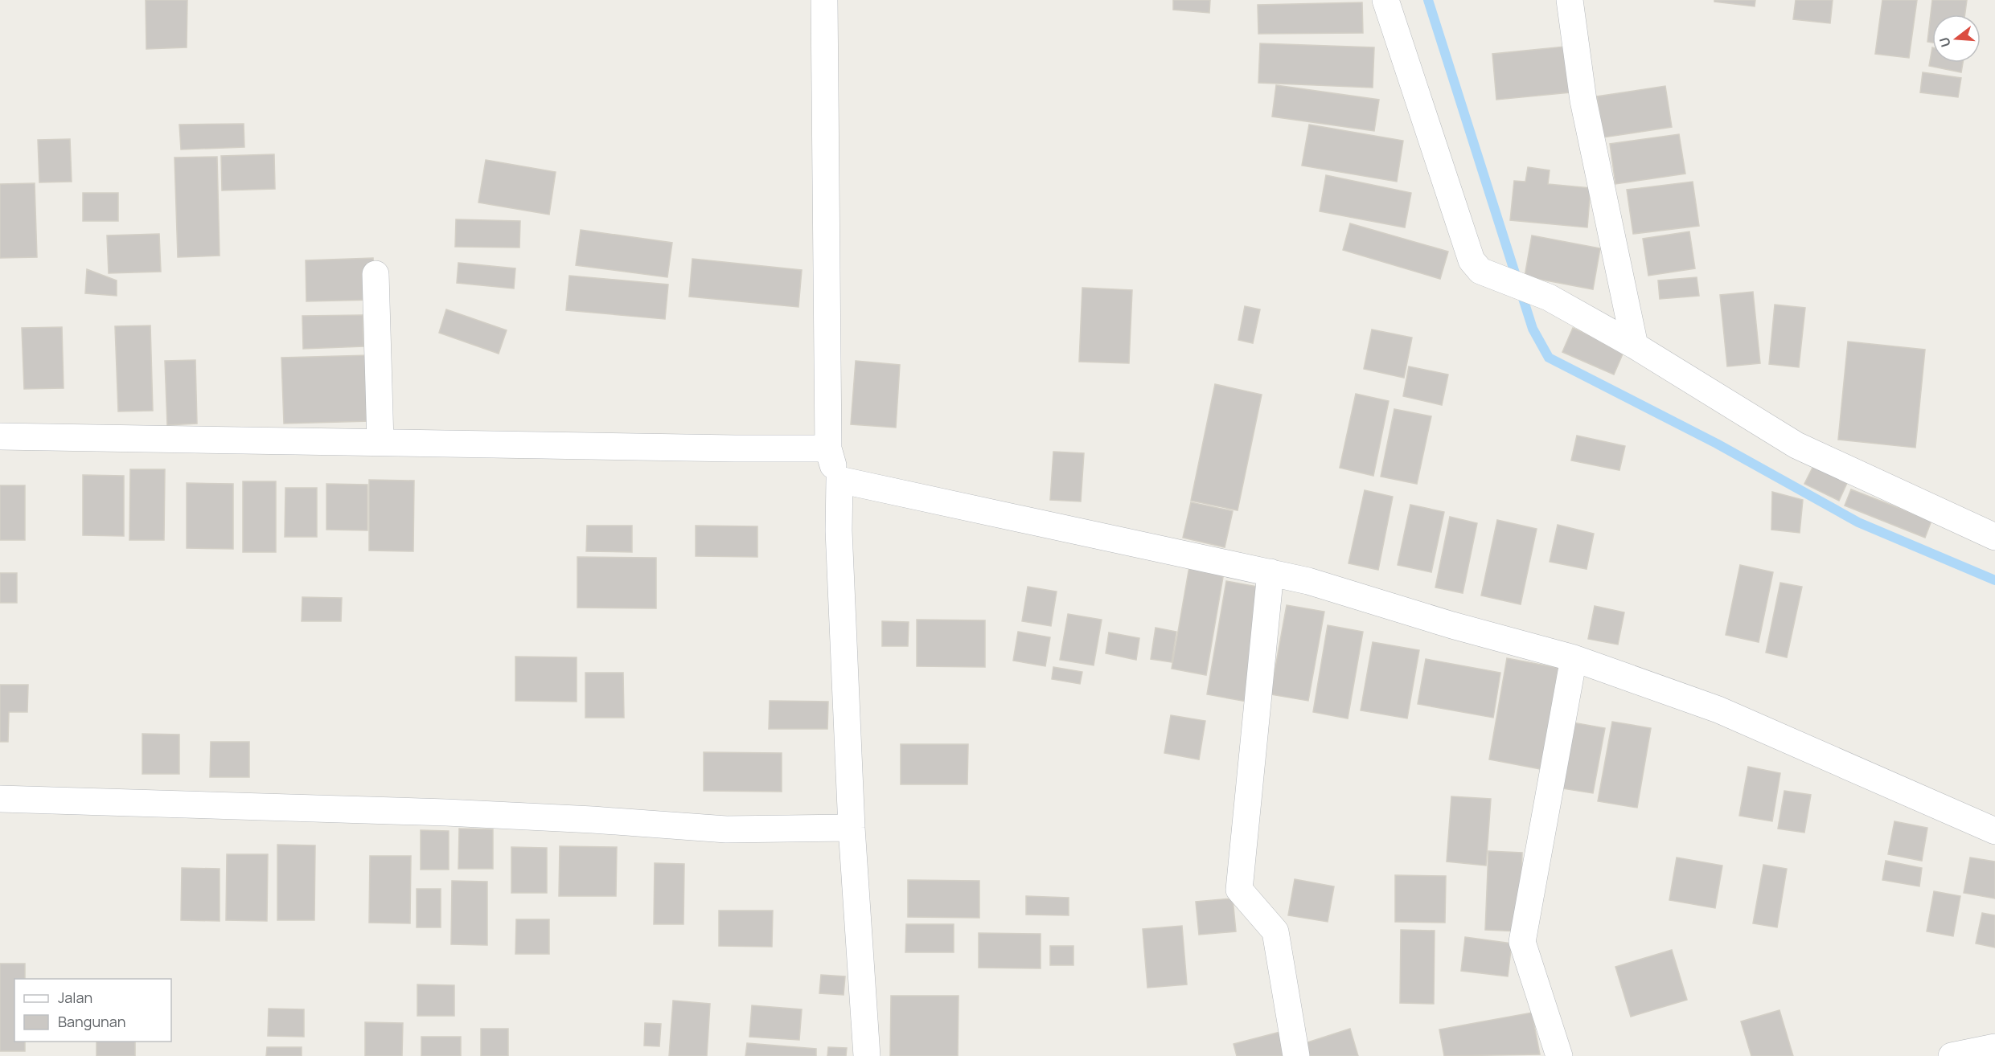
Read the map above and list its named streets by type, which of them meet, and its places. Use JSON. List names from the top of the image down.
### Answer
{
  "legend": ["Jalan", "Bangunan"],
  "north": "left"
}
